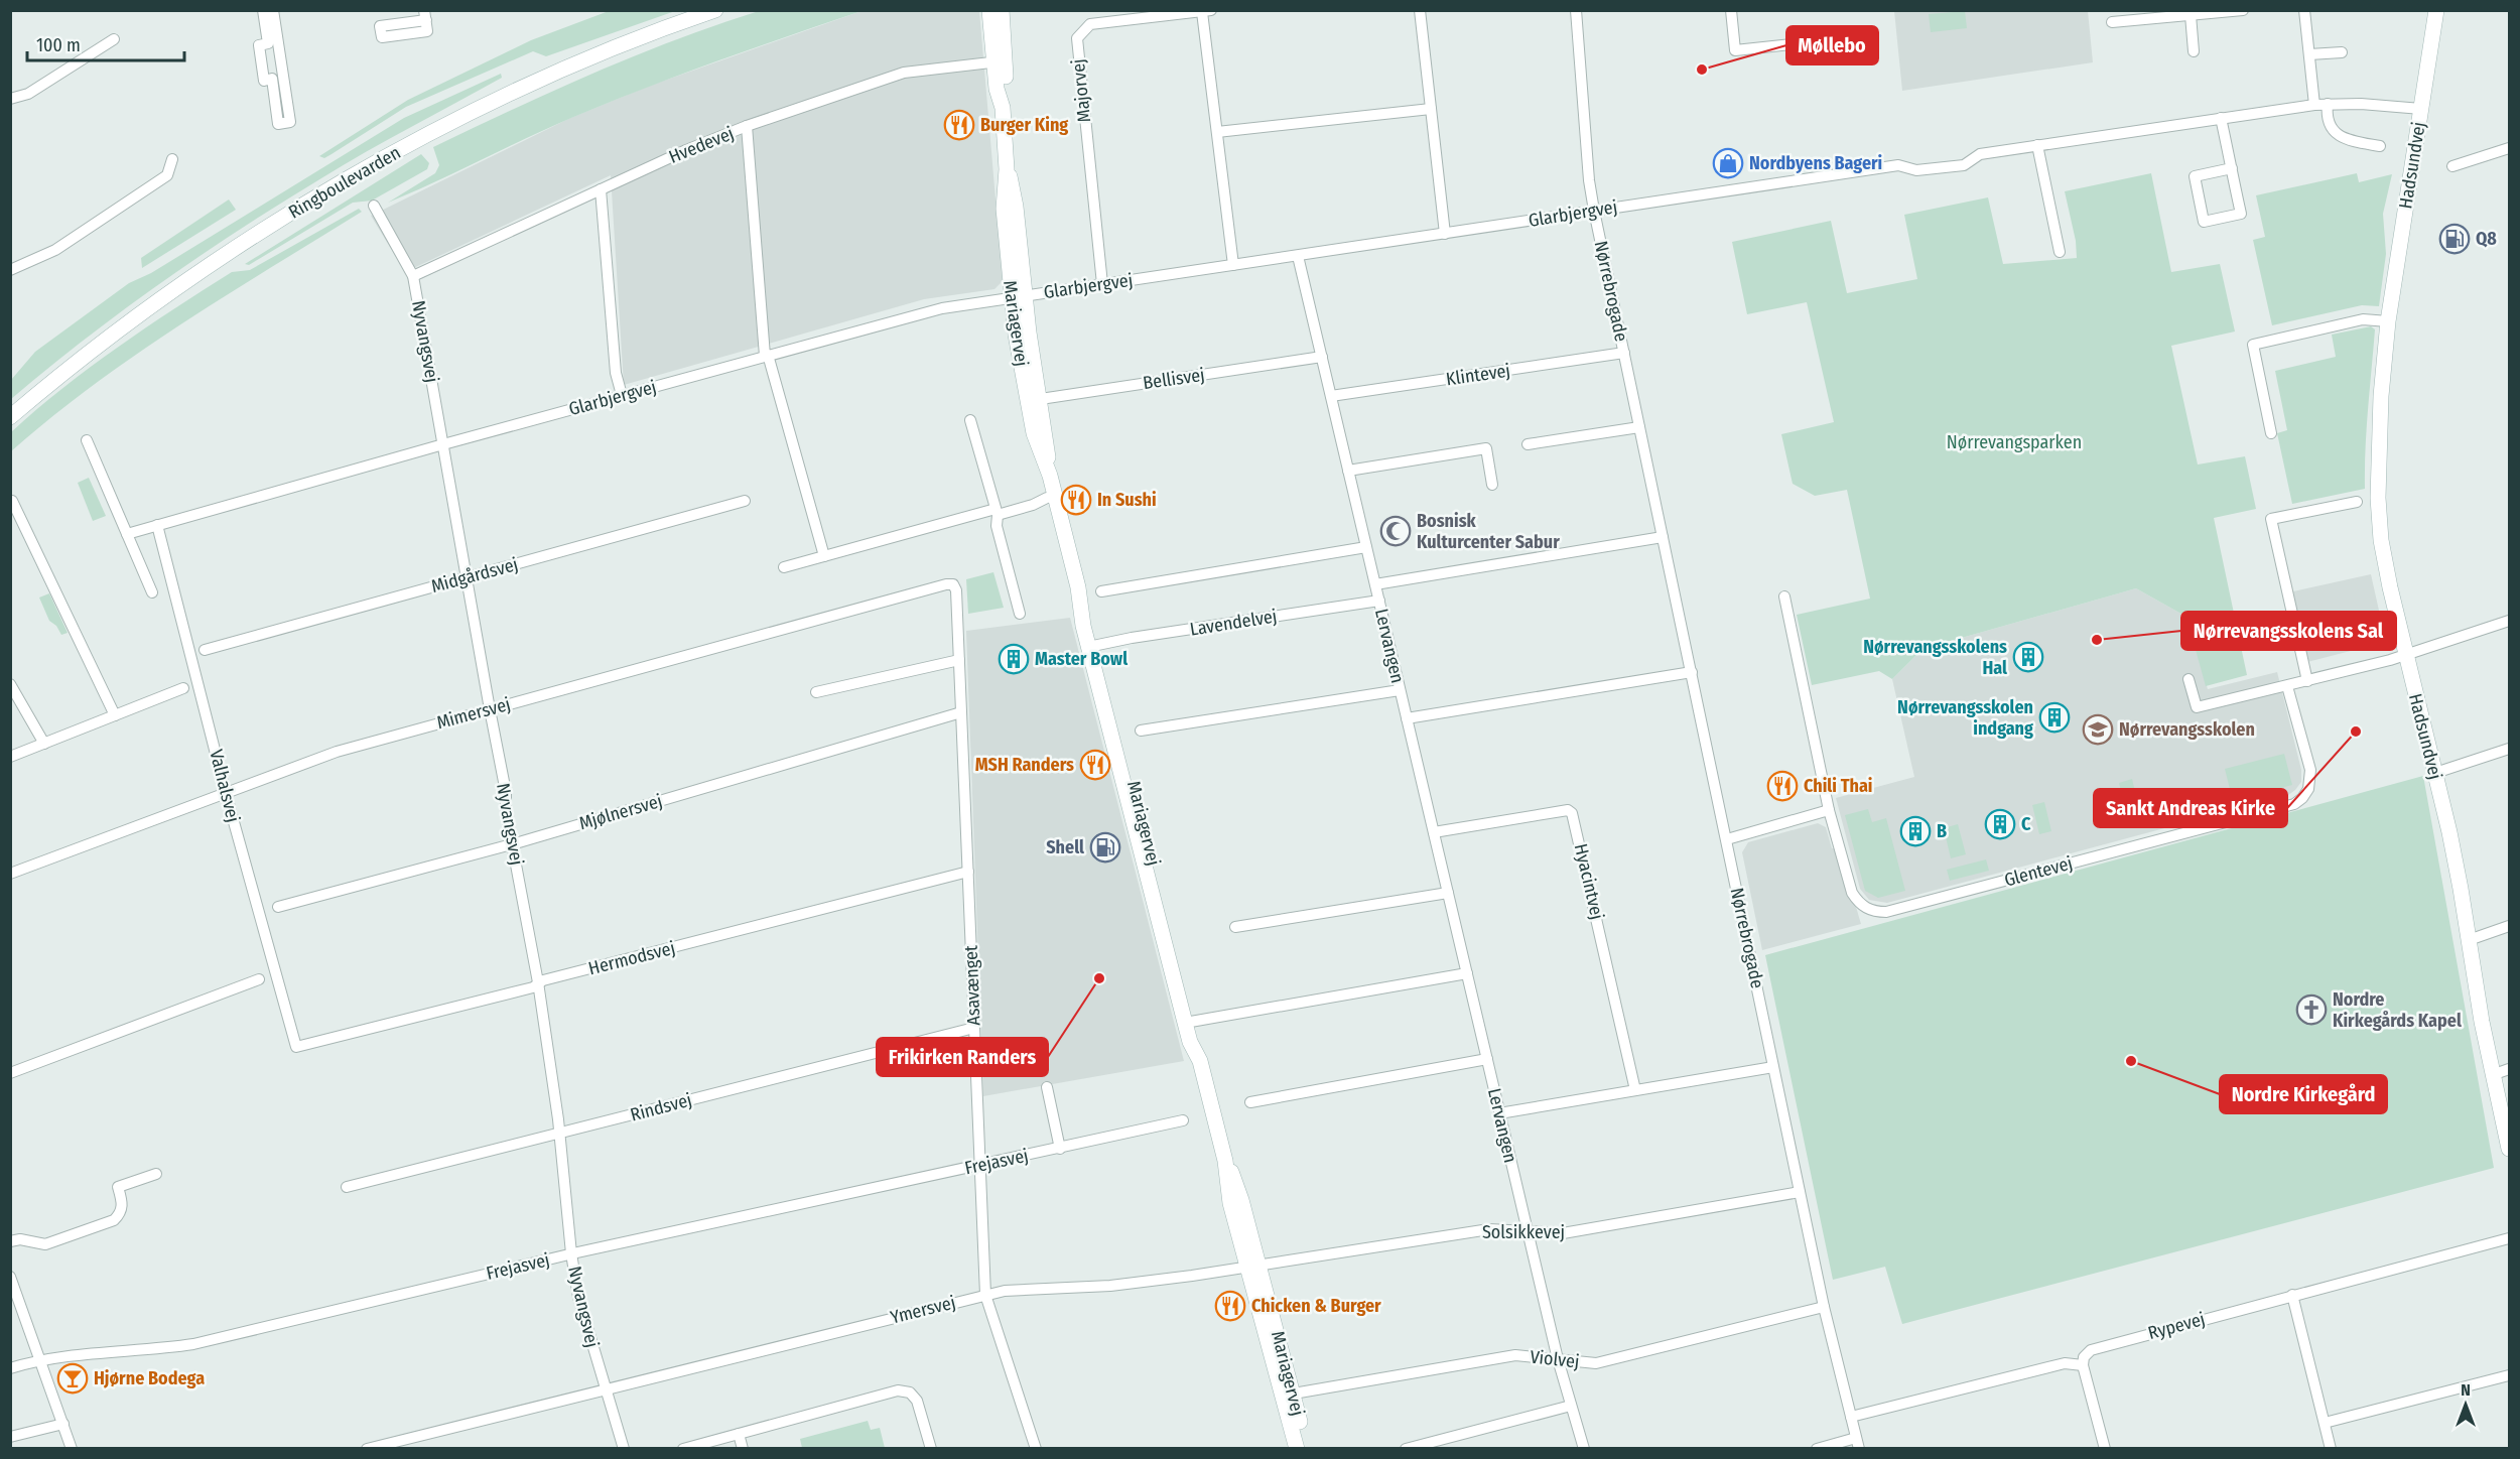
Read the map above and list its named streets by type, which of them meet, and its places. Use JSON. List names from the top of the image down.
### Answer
{
  "streets": {
    "street": [
      "Majorvej",
      "Hvedevej",
      "Hadsundvej",
      "Ringboulevarden",
      "Glarbjergvej",
      "Nørrebrogade",
      "Mariagervej",
      "Nyvangsvej",
      "Klintevej",
      "Bellisvej",
      "Midgårdsvej",
      "Lavendelvej",
      "Lervangen",
      "Mimersvej",
      "Valhalsvej",
      "Mjølnersvej",
      "Glentevej",
      "Hyacintvej",
      "Hermodsvej",
      "Asavænget",
      "Rindsvej",
      "Frejasvej",
      "Solsikkevej",
      "Ymersvej",
      "Rypevej",
      "Violvej"
    ]
  },
  "crossings": [
    ["Majorvej", "Glarbjergvej"],
    ["Hvedevej", "Mariagervej"],
    ["Hvedevej", "Nyvangsvej"],
    ["Hadsundvej", "Glarbjergvej"],
    ["Glarbjergvej", "Nørrebrogade"],
    ["Glarbjergvej", "Mariagervej"],
    ["Glarbjergvej", "Nyvangsvej"],
    ["Glarbjergvej", "Lervangen"],
    ["Glarbjergvej", "Valhalsvej"],
    ["Nørrebrogade", "Klintevej"],
    ["Nørrebrogade", "Solsikkevej"],
    ["Nørrebrogade", "Violvej"],
    ["Mariagervej", "Bellisvej"],
    ["Mariagervej", "Lavendelvej"],
    ["Mariagervej", "Solsikkevej"],
    ["Mariagervej", "Ymersvej"],
    ["Mariagervej", "Violvej"],
    ["Nyvangsvej", "Midgårdsvej"],
    ["Nyvangsvej", "Mimersvej"],
    ["Nyvangsvej", "Mjølnersvej"],
    ["Nyvangsvej", "Hermodsvej"],
    ["Nyvangsvej", "Rindsvej"],
    ["Nyvangsvej", "Frejasvej"],
    ["Nyvangsvej", "Ymersvej"],
    ["Klintevej", "Lervangen"],
    ["Bellisvej", "Lervangen"],
    ["Lavendelvej", "Lervangen"],
    ["Lervangen", "Hyacintvej"],
    ["Lervangen", "Solsikkevej"],
    ["Lervangen", "Violvej"],
    ["Mimersvej", "Valhalsvej"],
    ["Mimersvej", "Asavænget"],
    ["Valhalsvej", "Hermodsvej"],
    ["Mjølnersvej", "Asavænget"],
    ["Hermodsvej", "Asavænget"],
    ["Asavænget", "Rindsvej"],
    ["Asavænget", "Frejasvej"],
    ["Asavænget", "Ymersvej"],
    ["Solsikkevej", "Ymersvej"]
  ],
  "parks": ["Nørrevangsparken"],
  "places": {
    "other": [
      "Møllebo",
      "Nørrevangsskolens Sal",
      "Sankt Andreas Kirke",
      "Frikirken Randers",
      "Nordre Kirkegård"
    ],
    "restaurant": [
      "Burger King",
      "In Sushi",
      "MSH Randers",
      "Chili Thai",
      "Chicken & Burger"
    ],
    "shop": ["Nordbyens Bageri"],
    "fuel station": ["Q8", "Shell"],
    "mosque": ["Bosnisk Kulturcenter Sabur"],
    "building": [
      "Nørrevangsskolens Hal",
      "Master Bowl",
      "Nørrevangsskolen indgang",
      "C",
      "B"
    ],
    "school or university": ["Nørrevangsskolen"],
    "church": ["Nordre Kirkegårds Kapel"],
    "bar": ["Hjørne Bodega"]
  },
  "scale_bar": "100 m",
  "north": "top"
}
